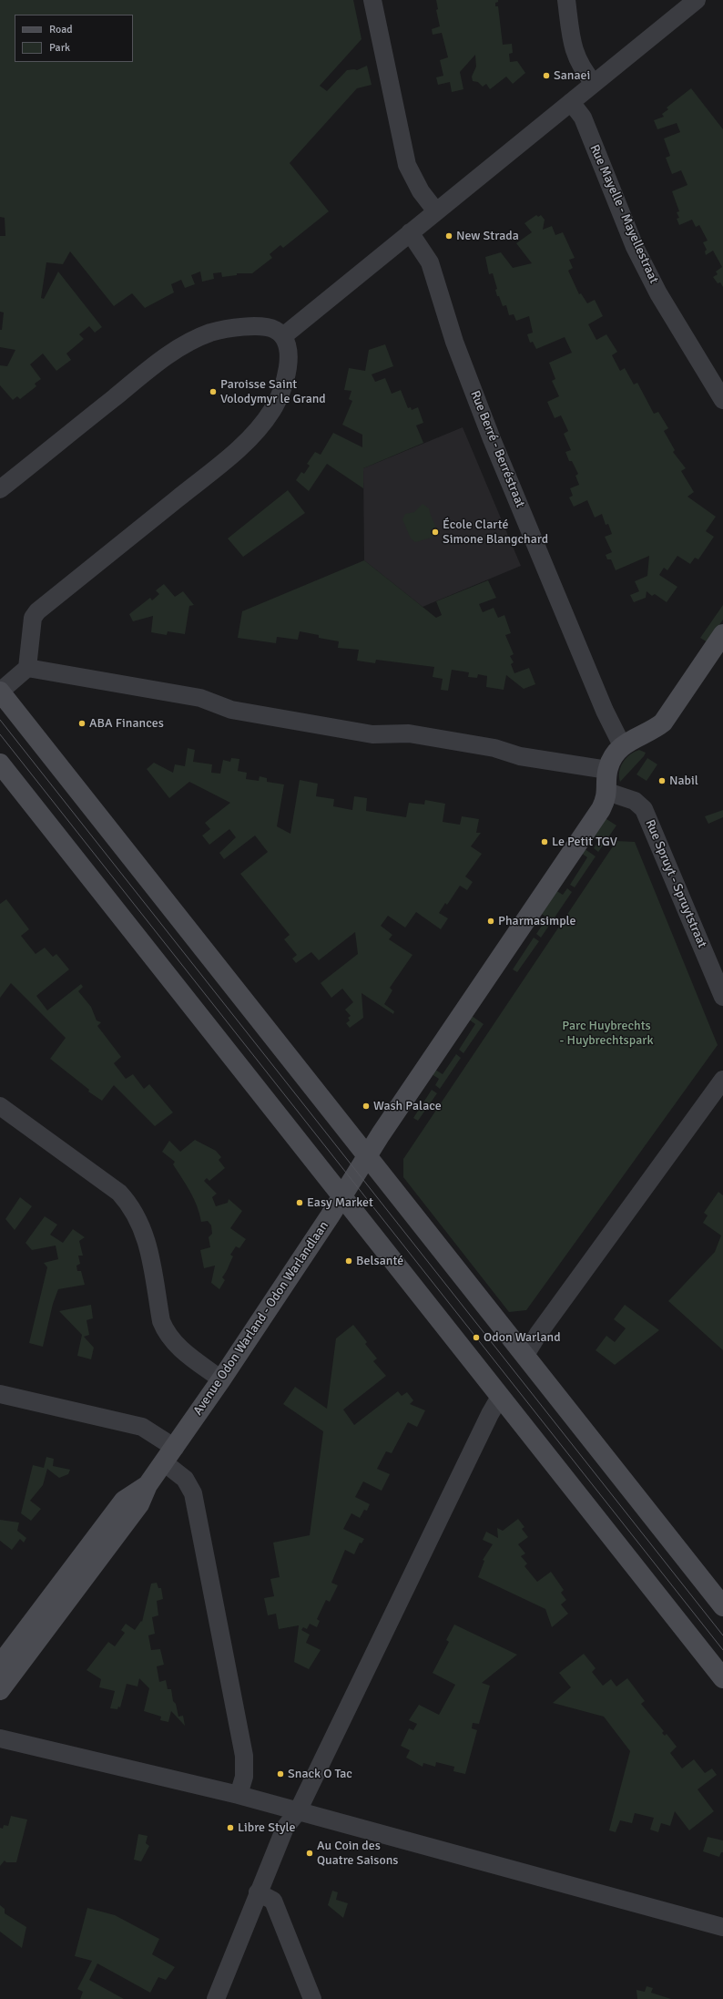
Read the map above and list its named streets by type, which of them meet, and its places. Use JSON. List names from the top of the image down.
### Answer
{
  "streets": {
    "street": [
      "Rue Mayelle - Mayellestraat",
      "Rue Berré - Berréstraat",
      "Rue Spruyt - Spruytstraat",
      "Avenue Odon Warland - Odon Warlandlaan"
    ]
  },
  "crossings": [
    ["Rue Berré - Berréstraat", "Avenue Odon Warland - Odon Warlandlaan"],
    ["Rue Spruyt - Spruytstraat", "Avenue Odon Warland - Odon Warlandlaan"]
  ],
  "parks": ["Parc Huybrechts - Huybrechtspark"],
  "places": [
    "Sanaei",
    "New Strada",
    "Paroisse Saint Volodymyr le Grand",
    "École Clarté Simone Blangchard",
    "ABA Finances",
    "Nabil",
    "Le Petit TGV",
    "Pharmasimple",
    "Wash Palace",
    "Easy Market",
    "Belsanté",
    "Odon Warland",
    "Snack O Tac",
    "Libre Style",
    "Au Coin des Quatre Saisons"
  ],
  "legend": ["Road", "Park"]
}
